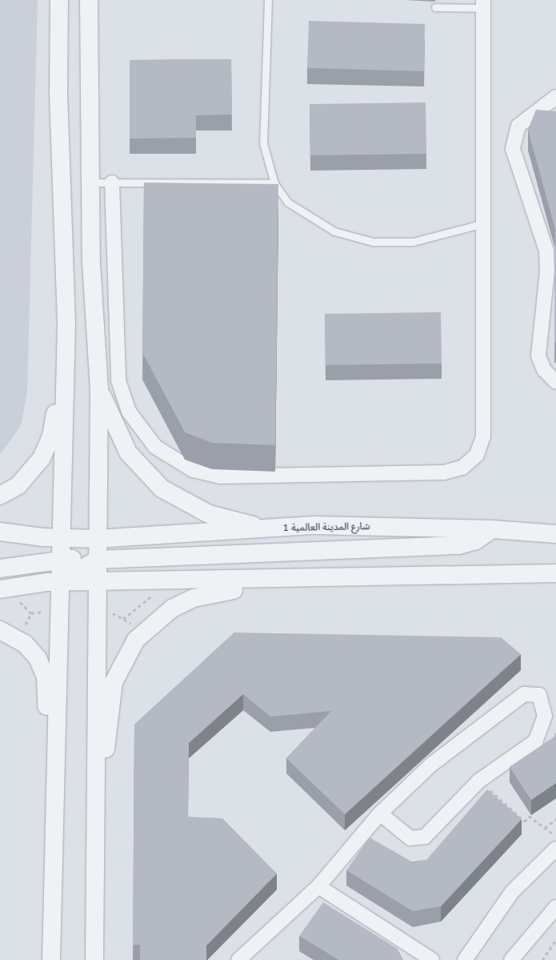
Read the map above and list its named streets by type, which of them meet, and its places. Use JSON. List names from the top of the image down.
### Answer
{
  "streets": {
    "street": ["شارع المدينة العالمية 1"]
  }
}
